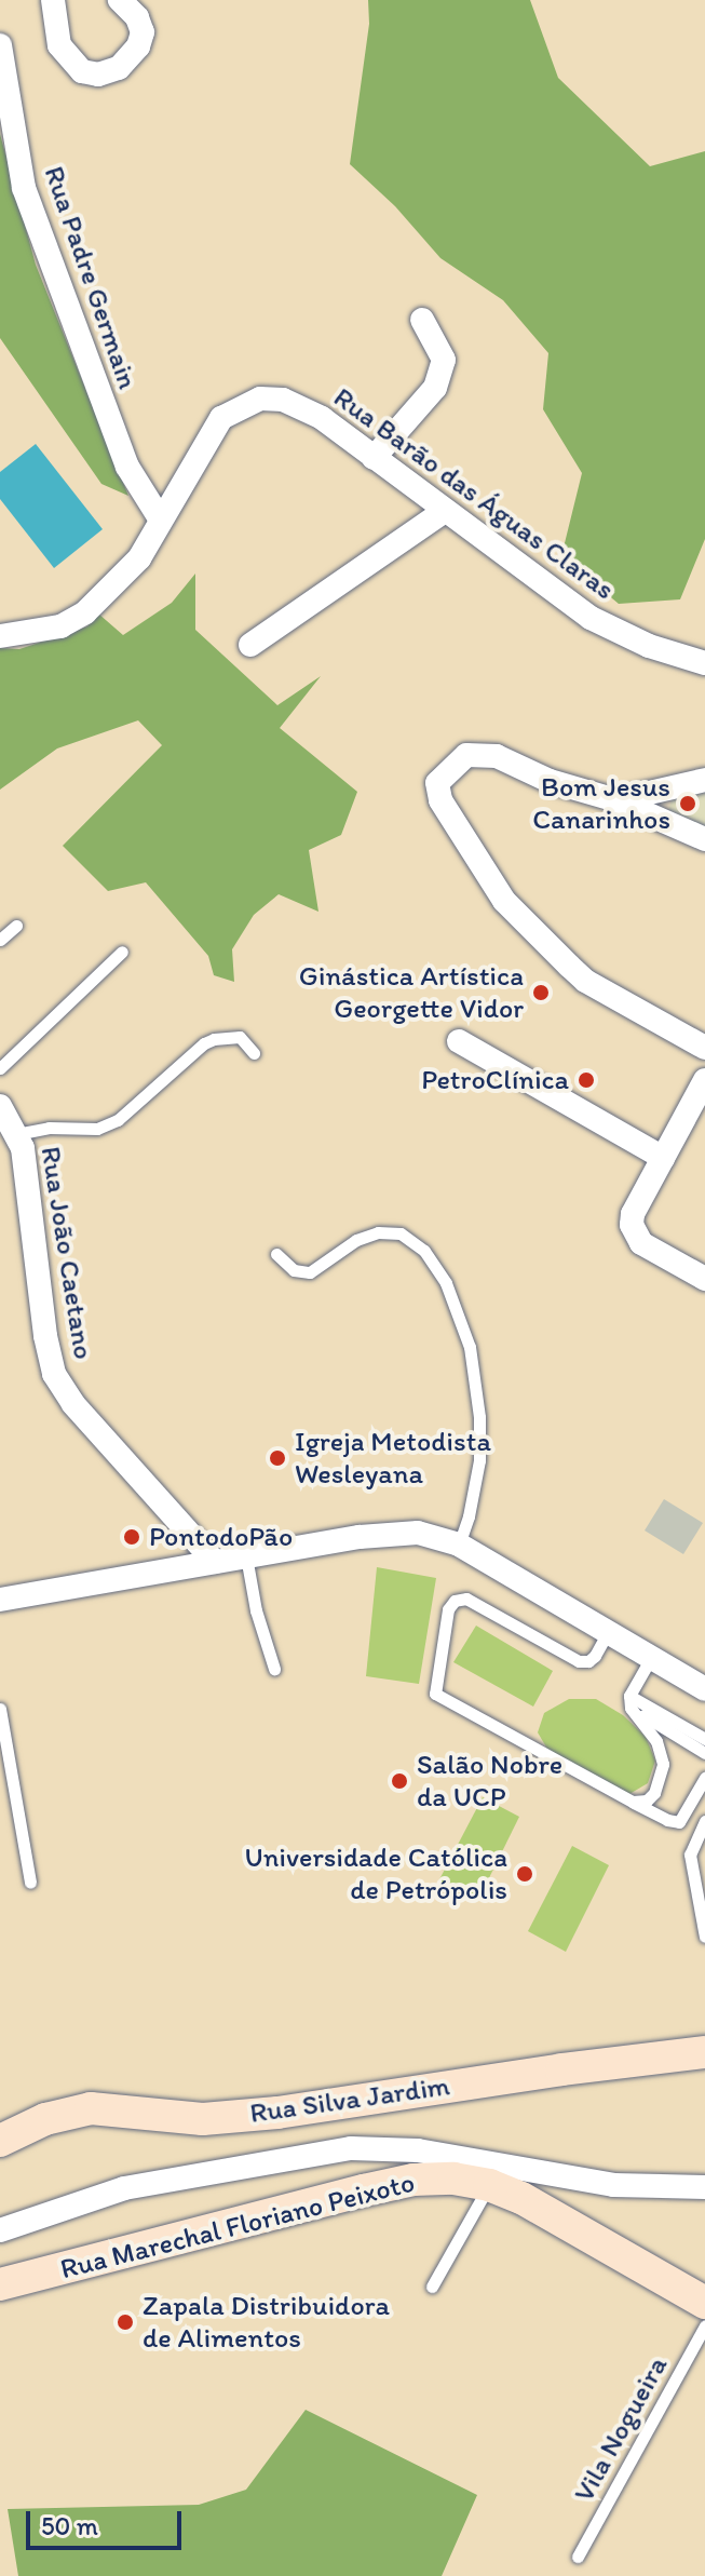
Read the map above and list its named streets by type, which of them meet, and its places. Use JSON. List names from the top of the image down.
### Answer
{
  "streets": {
    "main road": ["Rua Silva Jardim", "Rua Marechal Floriano Peixoto"],
    "street": ["Rua Padre Germain", "Rua Barão das Águas Claras", "Rua João Caetano"],
    "lane": ["Vila Nogueira"]
  },
  "crossings": [
    ["Rua Padre Germain", "Rua Barão das Águas Claras"]
  ],
  "places": [
    "Bom Jesus Canarinhos",
    "Ginástica Artística Georgette Vidor",
    "PetroClínica",
    "Igreja Metodista Wesleyana",
    "PontodoPão",
    "Salão Nobre da UCP",
    "Universidade Católica de Petrópolis",
    "Zapala Distribuidora de Alimentos"
  ],
  "scale_bar": "50 m"
}
